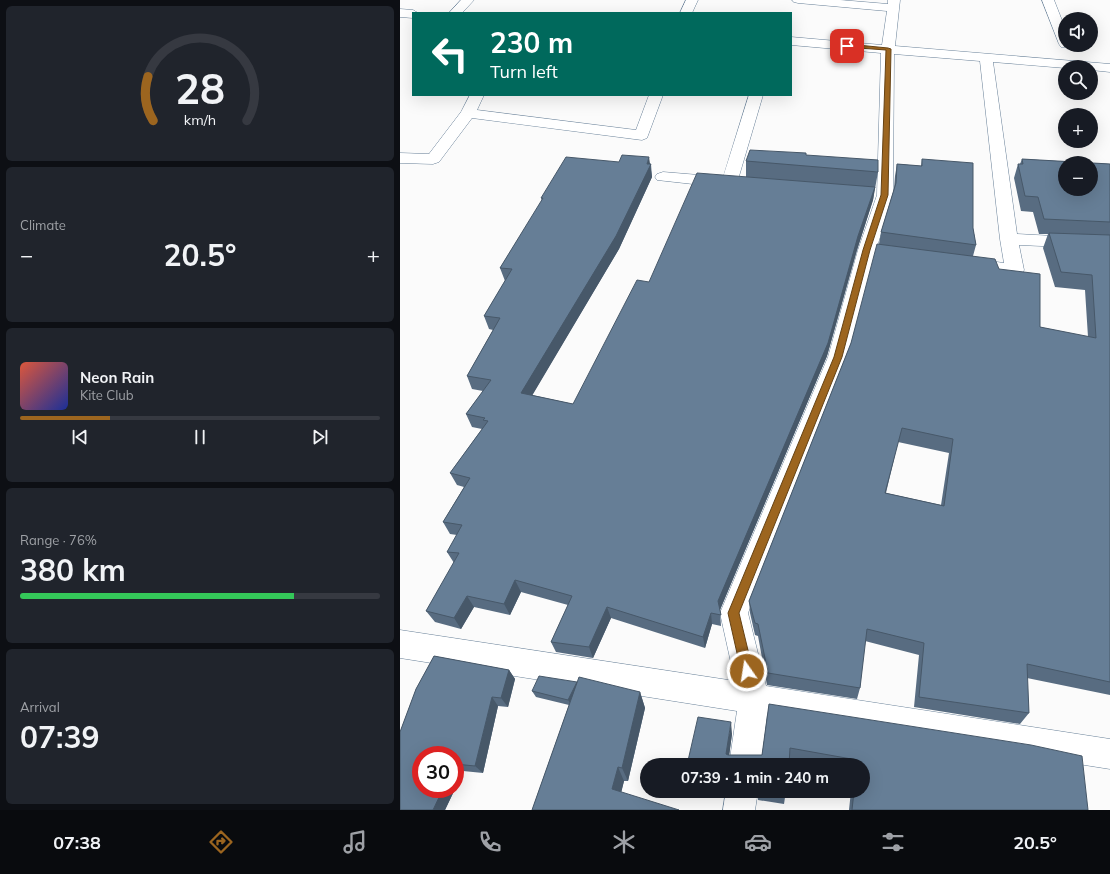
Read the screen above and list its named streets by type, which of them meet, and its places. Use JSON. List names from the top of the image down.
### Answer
{
  "page": {
    "map_buttons": ["+", "−"],
    "turn": ["230 m", "Turn left"],
    "tile": [
      "Climate",
      ["Range · 76%", "380 km"],
      ["Arrival", "07:39"]
    ],
    "heat": ["−", "20.5°", "+"],
    "song": ["Neon Rain", "Kite Club"],
    "limit": "30",
    "trip": "07:39 · 1 min · 240 m",
    "tabs": ["07:38", "20.5°"],
    "gauge": ["28", "km/h"]
  }
}
